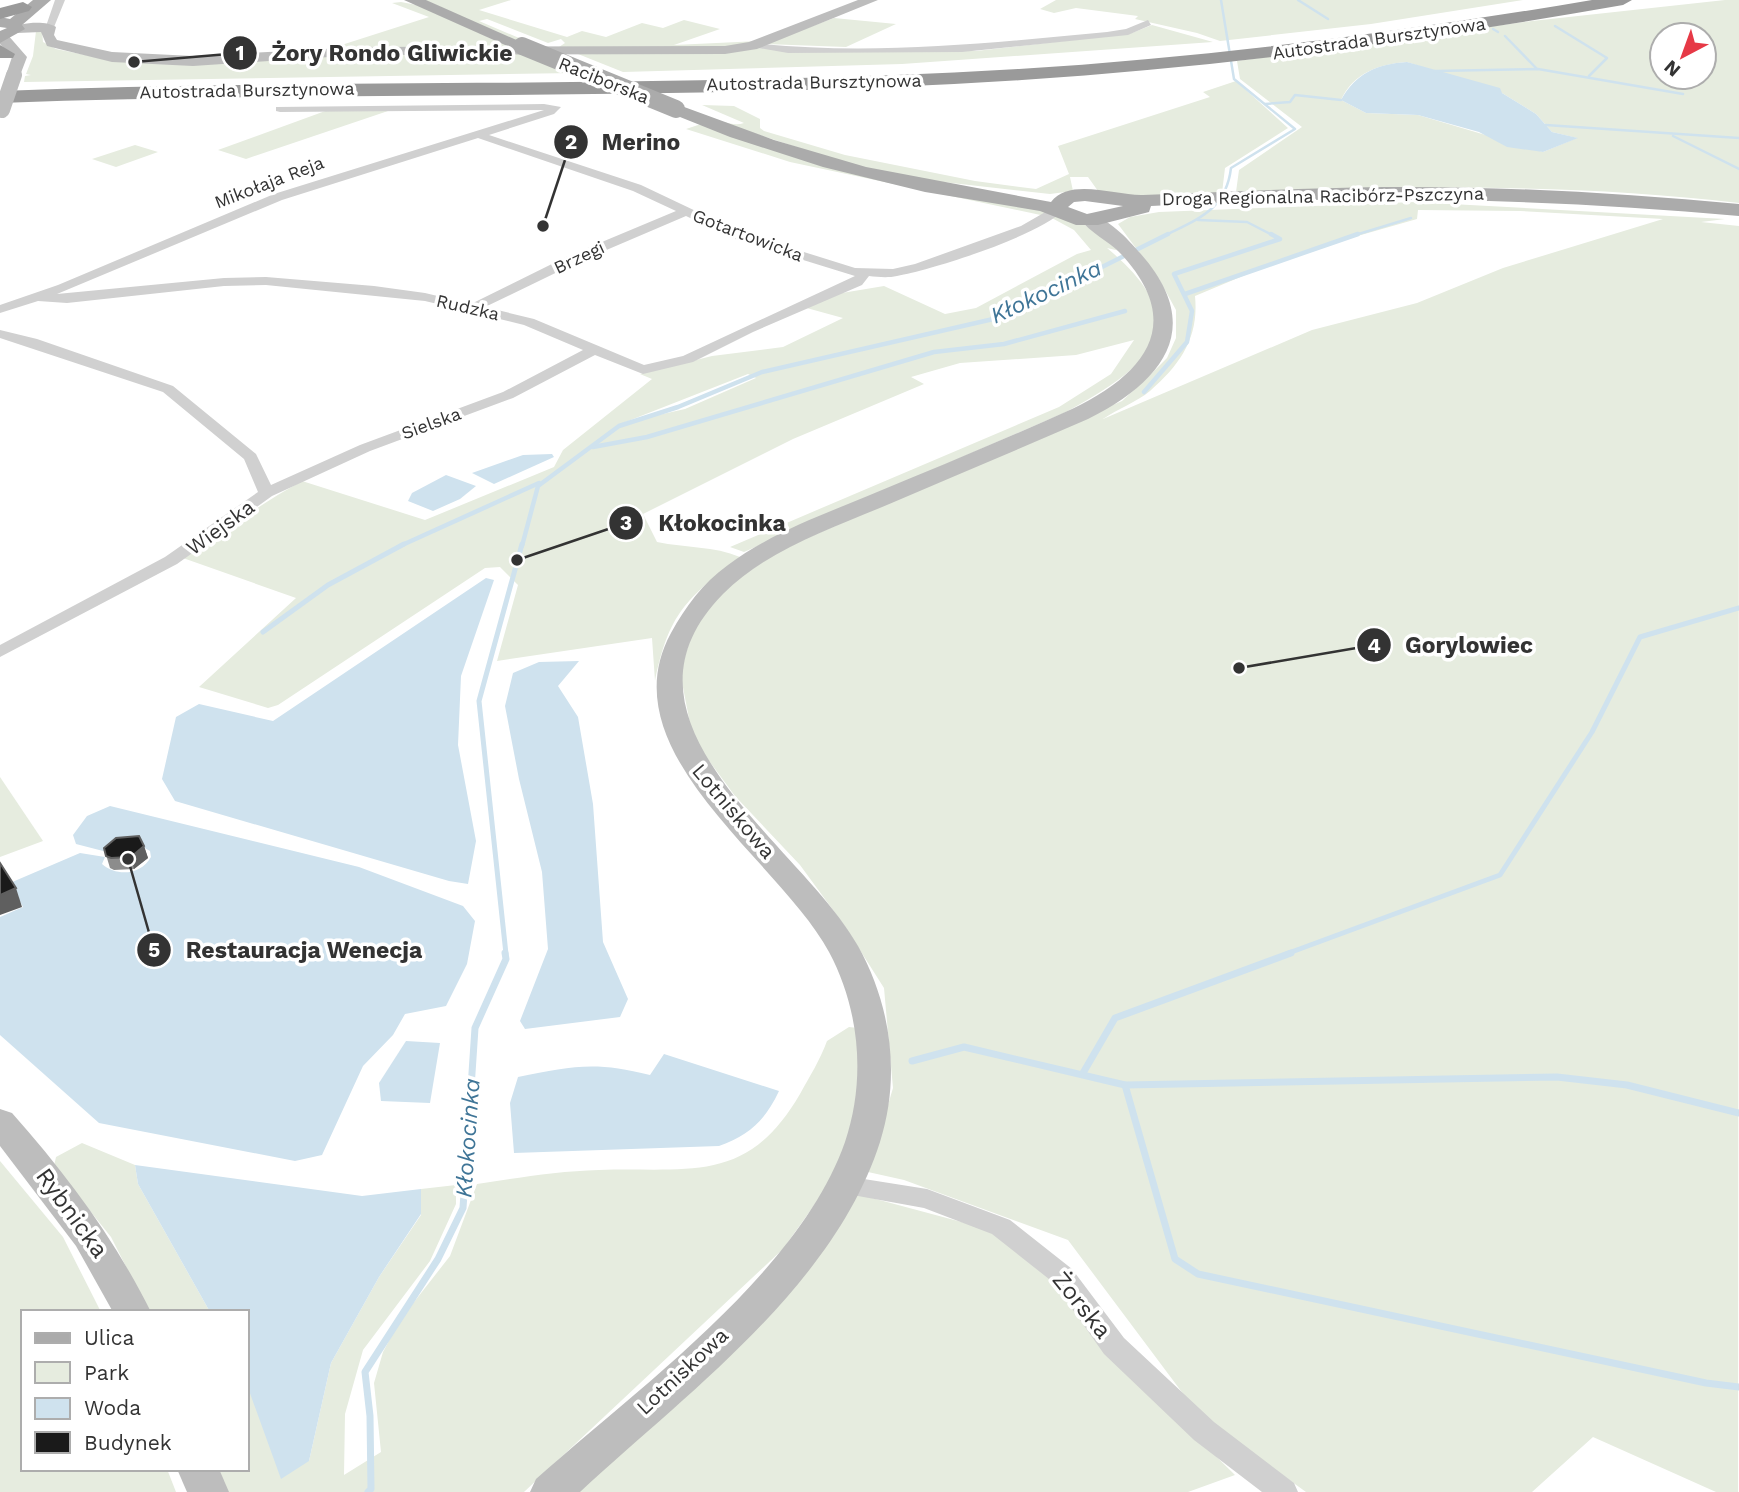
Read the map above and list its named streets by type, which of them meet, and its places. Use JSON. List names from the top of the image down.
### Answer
{
  "streets": {
    "highway": ["Autostrada Bursztynowa"],
    "main road": [
      "Raciborska",
      "Droga Regionalna Racibórz-Pszczyna",
      "Lotniskowa",
      "Rybnicka"
    ],
    "street": [
      "Mikołaja Reja",
      "Gotartowicka",
      "Brzegi",
      "Rudzka",
      "Sielska",
      "Wiejska",
      "Żorska"
    ]
  },
  "crossings": [
    ["Raciborska", "Droga Regionalna Racibórz-Pszczyna"],
    ["Raciborska", "Gotartowicka"],
    ["Raciborska", "Lotniskowa"],
    ["Mikołaja Reja", "Gotartowicka"],
    ["Mikołaja Reja", "Rudzka"],
    ["Droga Regionalna Racibórz-Pszczyna", "Lotniskowa"],
    ["Gotartowicka", "Brzegi"],
    ["Gotartowicka", "Rudzka"],
    ["Gotartowicka", "Lotniskowa"],
    ["Brzegi", "Rudzka"],
    ["Rudzka", "Sielska"],
    ["Sielska", "Wiejska"],
    ["Lotniskowa", "Żorska"]
  ],
  "water": ["Kłokocinka"],
  "places": [
    "Żory Rondo Gliwickie",
    "Merino",
    "Kłokocinka",
    "Gorylowiec",
    "Restauracja Wenecja"
  ],
  "legend": [
    "Ulica",
    "Park",
    "Woda",
    "Budynek"
  ],
  "north": "bottom left"
}
